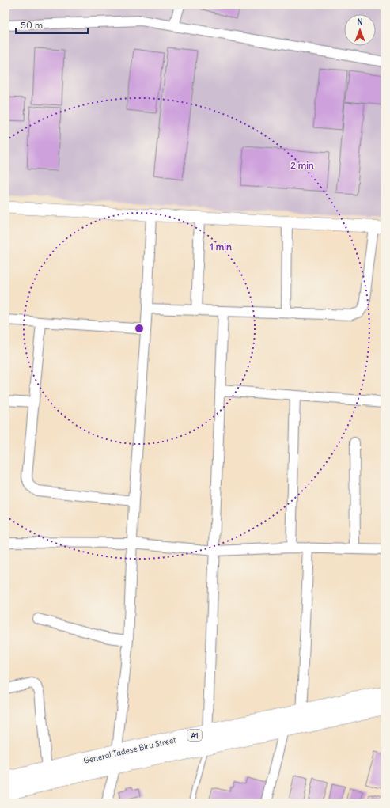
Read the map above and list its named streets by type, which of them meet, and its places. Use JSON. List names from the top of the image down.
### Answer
{
  "streets": {
    "main road": ["A1", "General Tadese Biru Street"]
  },
  "scale_bar": "50 m",
  "north": "top",
  "rings": ["2 min", "1 min"]
}
